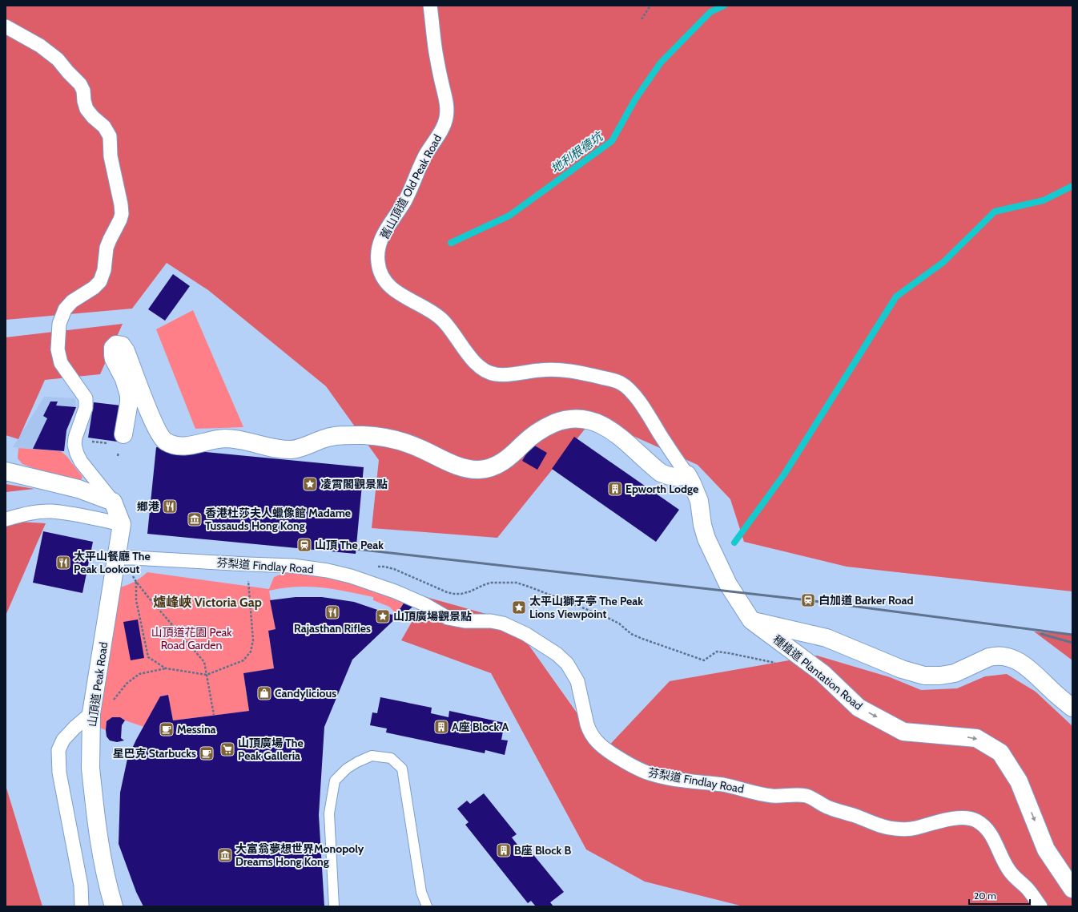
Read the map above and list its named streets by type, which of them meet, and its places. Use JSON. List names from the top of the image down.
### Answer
{
  "streets": {
    "street": [
      "舊山頂道 Old Peak Road",
      "芬梨道 Findlay Road",
      "種植道 Plantation Road",
      "山頂道 Peak Road"
    ]
  },
  "crossings": [
    ["舊山頂道 Old Peak Road", "種植道 Plantation Road"],
    ["芬梨道 Findlay Road", "山頂道 Peak Road"]
  ],
  "one_way": ["種植道 Plantation Road"],
  "districts": ["爐峰峽 Victoria Gap"],
  "water": ["地利根德坑"],
  "parks": ["山頂道花園 Peak Road Garden"],
  "places": {
    "place": ["凌霄閣觀景點", "太平山獅子亭 The Peak Lions Viewpoint", "山頂廣場觀景點"],
    "building": ["Epworth Lodge", "A座 Block A", "B座 Block B"],
    "restaurant": ["鄉港", "太平山餐廳 The Peak Lookout", "Rajasthan Rifles"],
    "museum": ["香港杜莎夫人蠟像館 Madame Tussauds Hong Kong", "大富翁夢想世界Monopoly Dreams Hong Kong"],
    "station": ["山頂 The Peak", "白加道 Barker Road"],
    "shop": ["Candylicious"],
    "cafe": ["Messina", "星巴克 Starbucks"],
    "supermarket": ["山頂廣場 The Peak Galleria"]
  },
  "scale_bar": "20 m"
}
